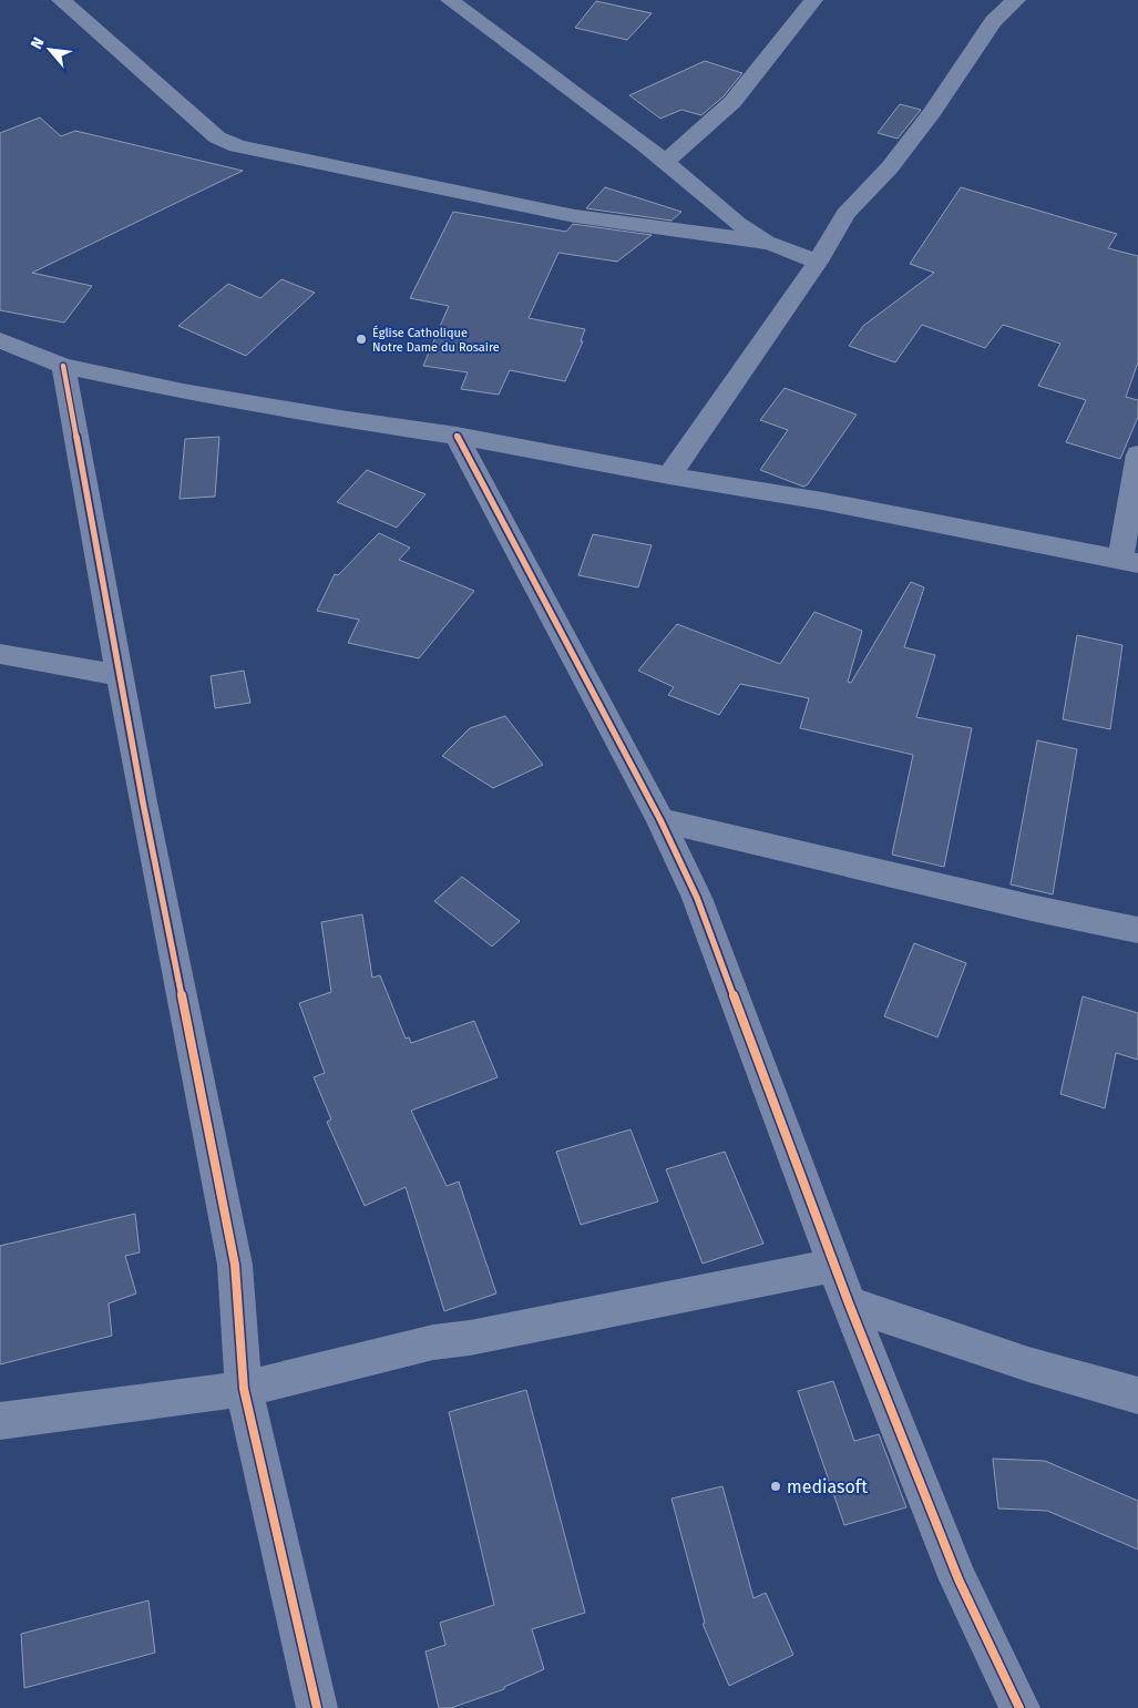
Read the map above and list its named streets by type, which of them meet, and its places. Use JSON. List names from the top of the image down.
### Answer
{
  "places": ["Église Catholique Notre Dame du Rosaire", "mediasoft"],
  "north": "top left"
}
